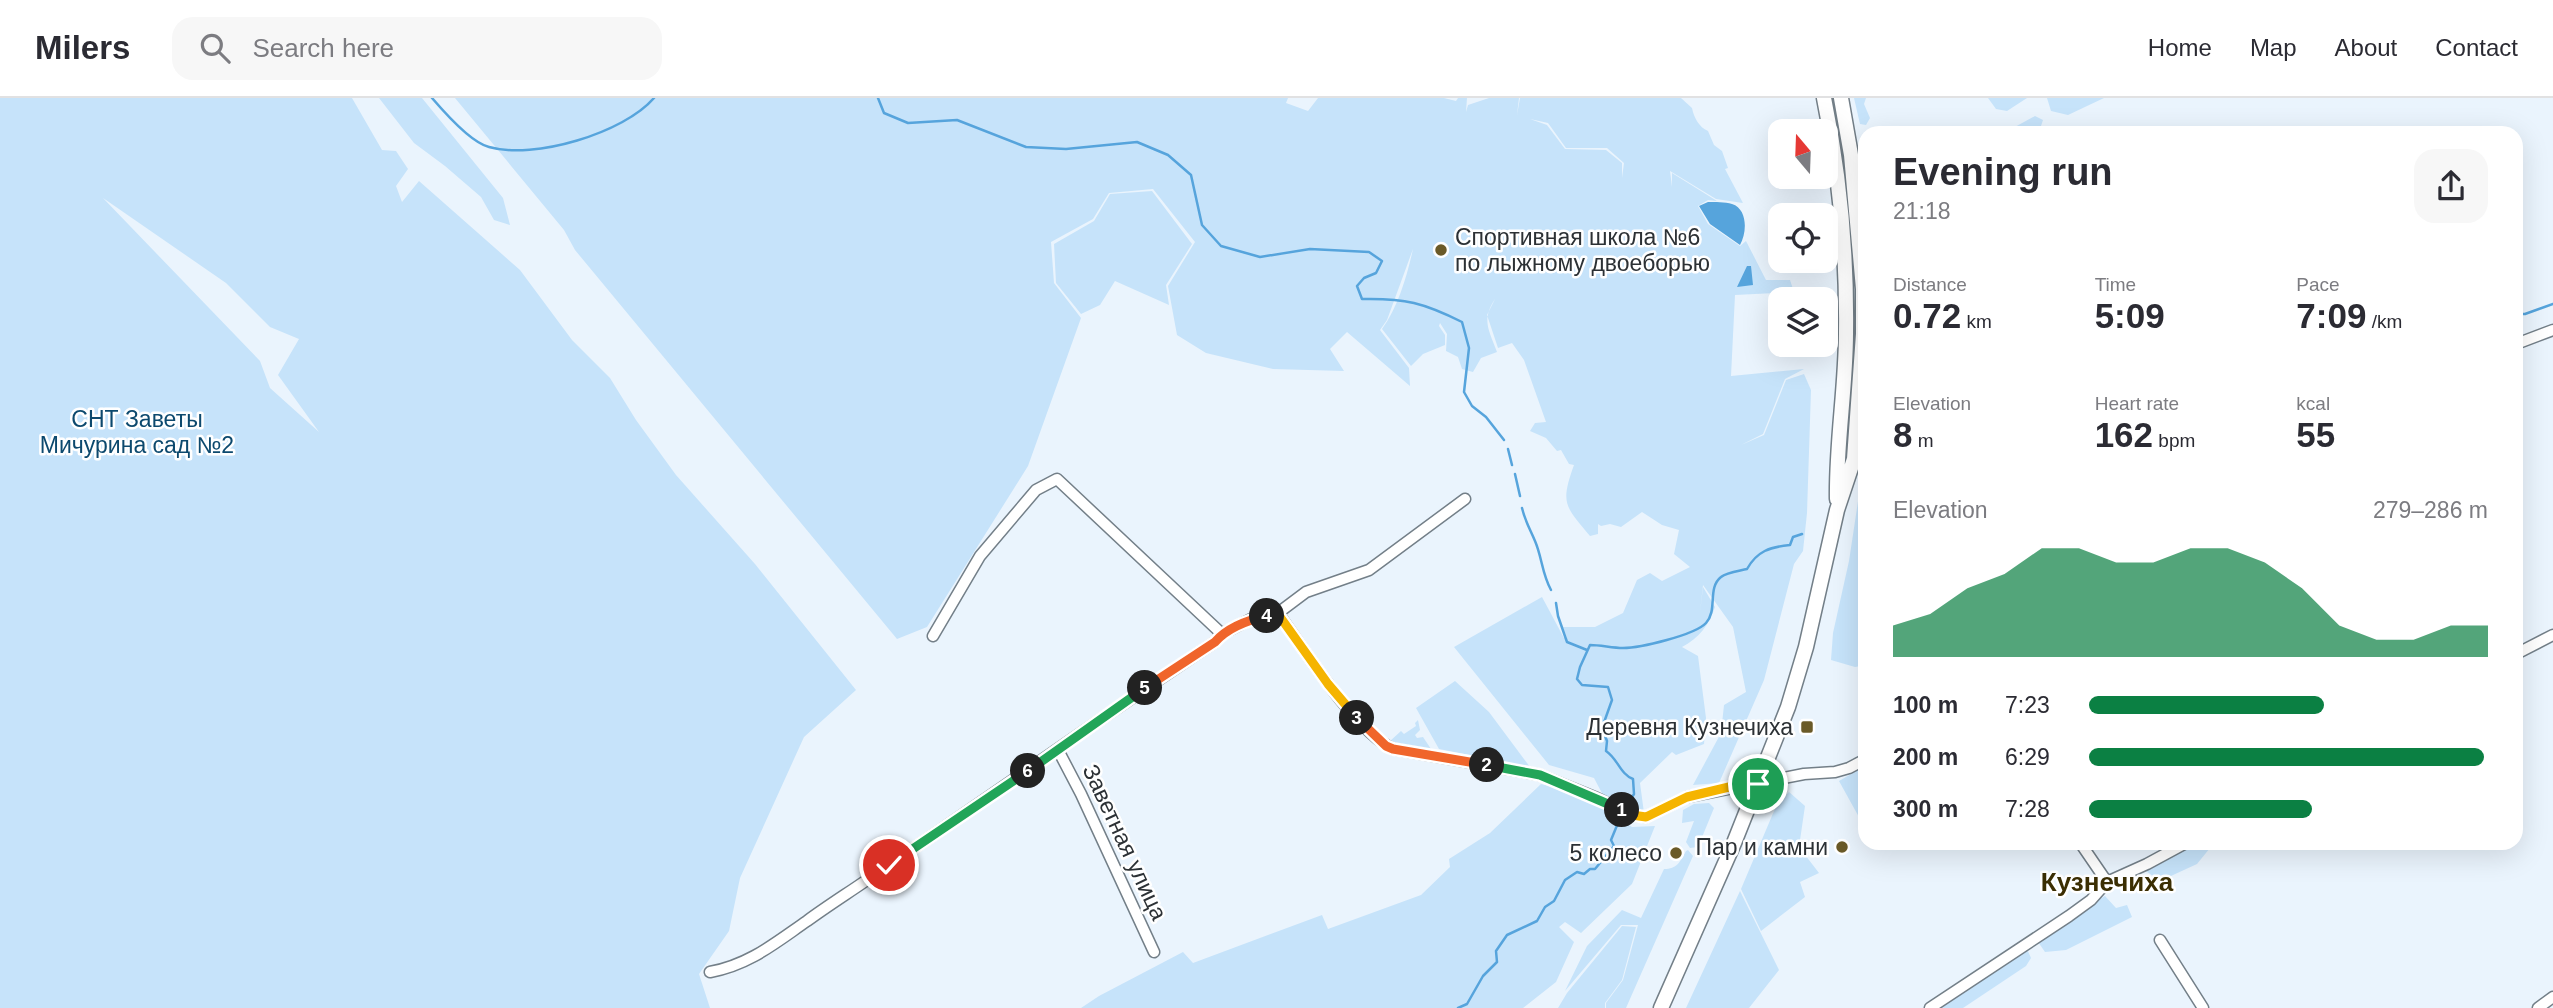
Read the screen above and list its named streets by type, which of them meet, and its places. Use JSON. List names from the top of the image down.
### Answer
{
  "streets": {
    "street": ["Заветная улица"]
  },
  "districts": ["Кузнечиха"],
  "parks": ["СНТ Заветы Мичурина сад №2"],
  "places": {
    "other": ["Спортивная школа №6 по лыжному двоеборью", "Пар и камни", "5 колесо"],
    "transit": ["Деревня Кузнечиха"]
  },
  "north": "top",
  "page": {
    "header": "Milers",
    "search": "Search here",
    "nav": [
      "Home",
      "Map",
      "About",
      "Contact"
    ],
    "heading": ["Evening run", "21:18"],
    "stats": [
      ["Distance", "0.72 km"],
      ["Time", "5:09"],
      ["Pace", "7:09 /km"],
      ["Elevation", "8 m"],
      ["Heart rate", "162 bpm"],
      ["kcal", "55"]
    ],
    "chart": ["Elevation", "279–286 m"],
    "pins": [
      "4",
      "5",
      "3",
      "2",
      "6",
      "1"
    ],
    "list": [
      {
        "name": "100 m",
        "note": "7:23"
      },
      {
        "name": "200 m",
        "note": "6:29"
      },
      {
        "name": "300 m",
        "note": "7:28"
      }
    ]
  }
}
